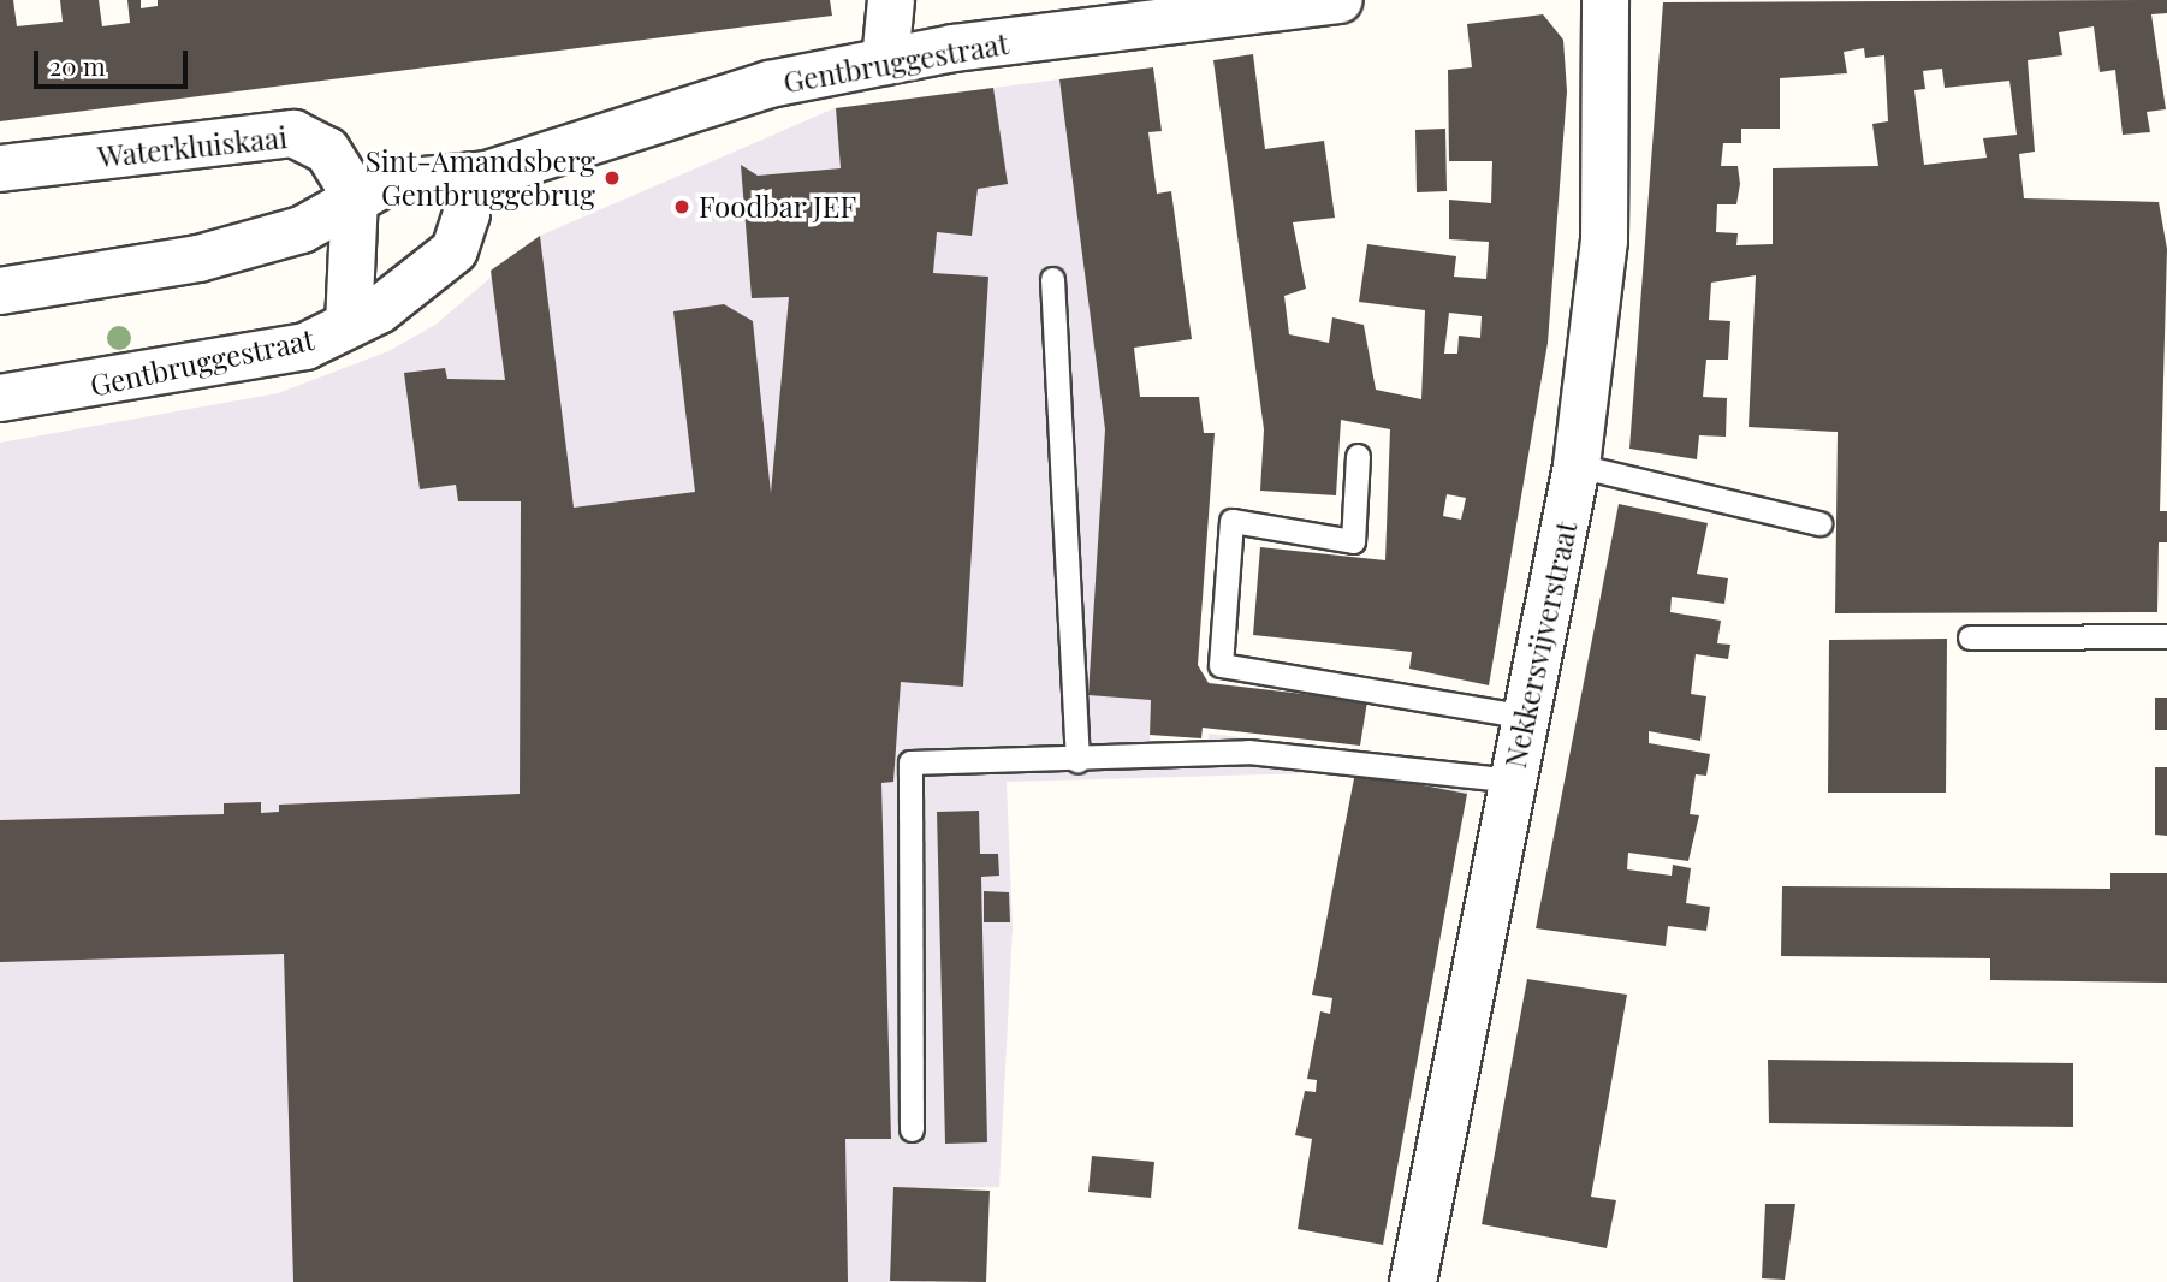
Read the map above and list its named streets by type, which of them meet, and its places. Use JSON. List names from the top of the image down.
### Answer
{
  "streets": {
    "street": ["Gentbruggestraat", "Waterkluiskaai", "Nekkersvijverstraat"]
  },
  "crossings": [
    ["Gentbruggestraat", "Waterkluiskaai"]
  ],
  "places": ["Sint-Amandsberg Gentbruggebrug", "Foodbar JEF"],
  "scale_bar": "20 m"
}
